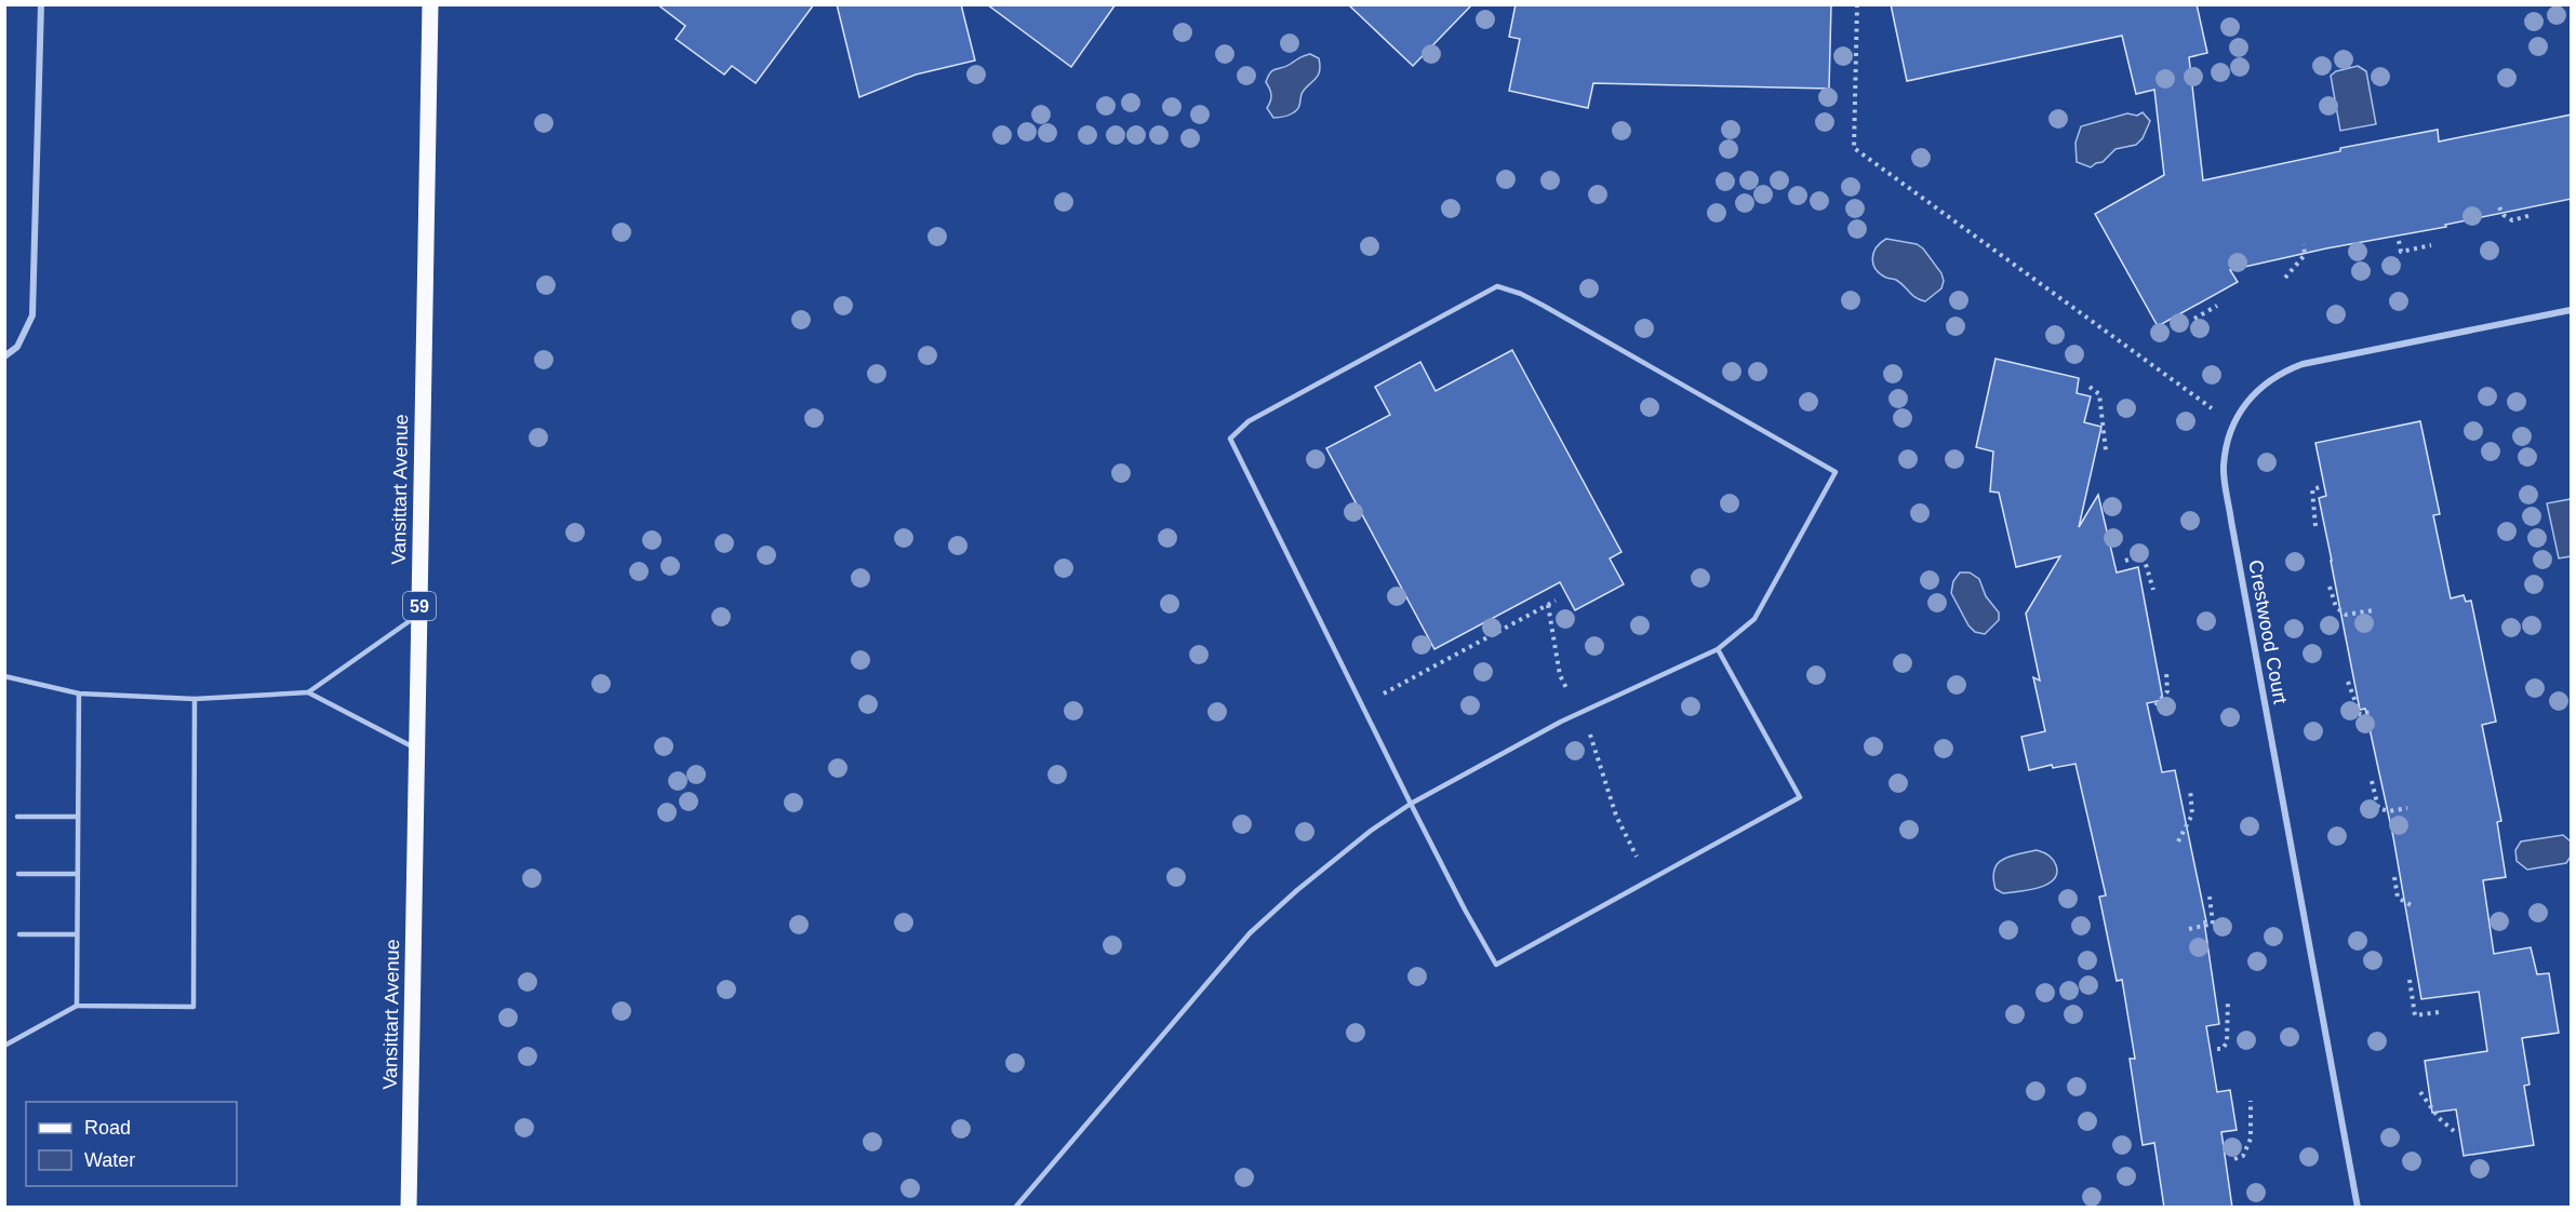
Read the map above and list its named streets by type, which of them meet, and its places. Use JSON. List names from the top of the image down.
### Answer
{
  "streets": {
    "main road": ["Vansittart Avenue", "59"],
    "street": ["Crestwood Court"]
  },
  "legend": ["Road", "Water"]
}
